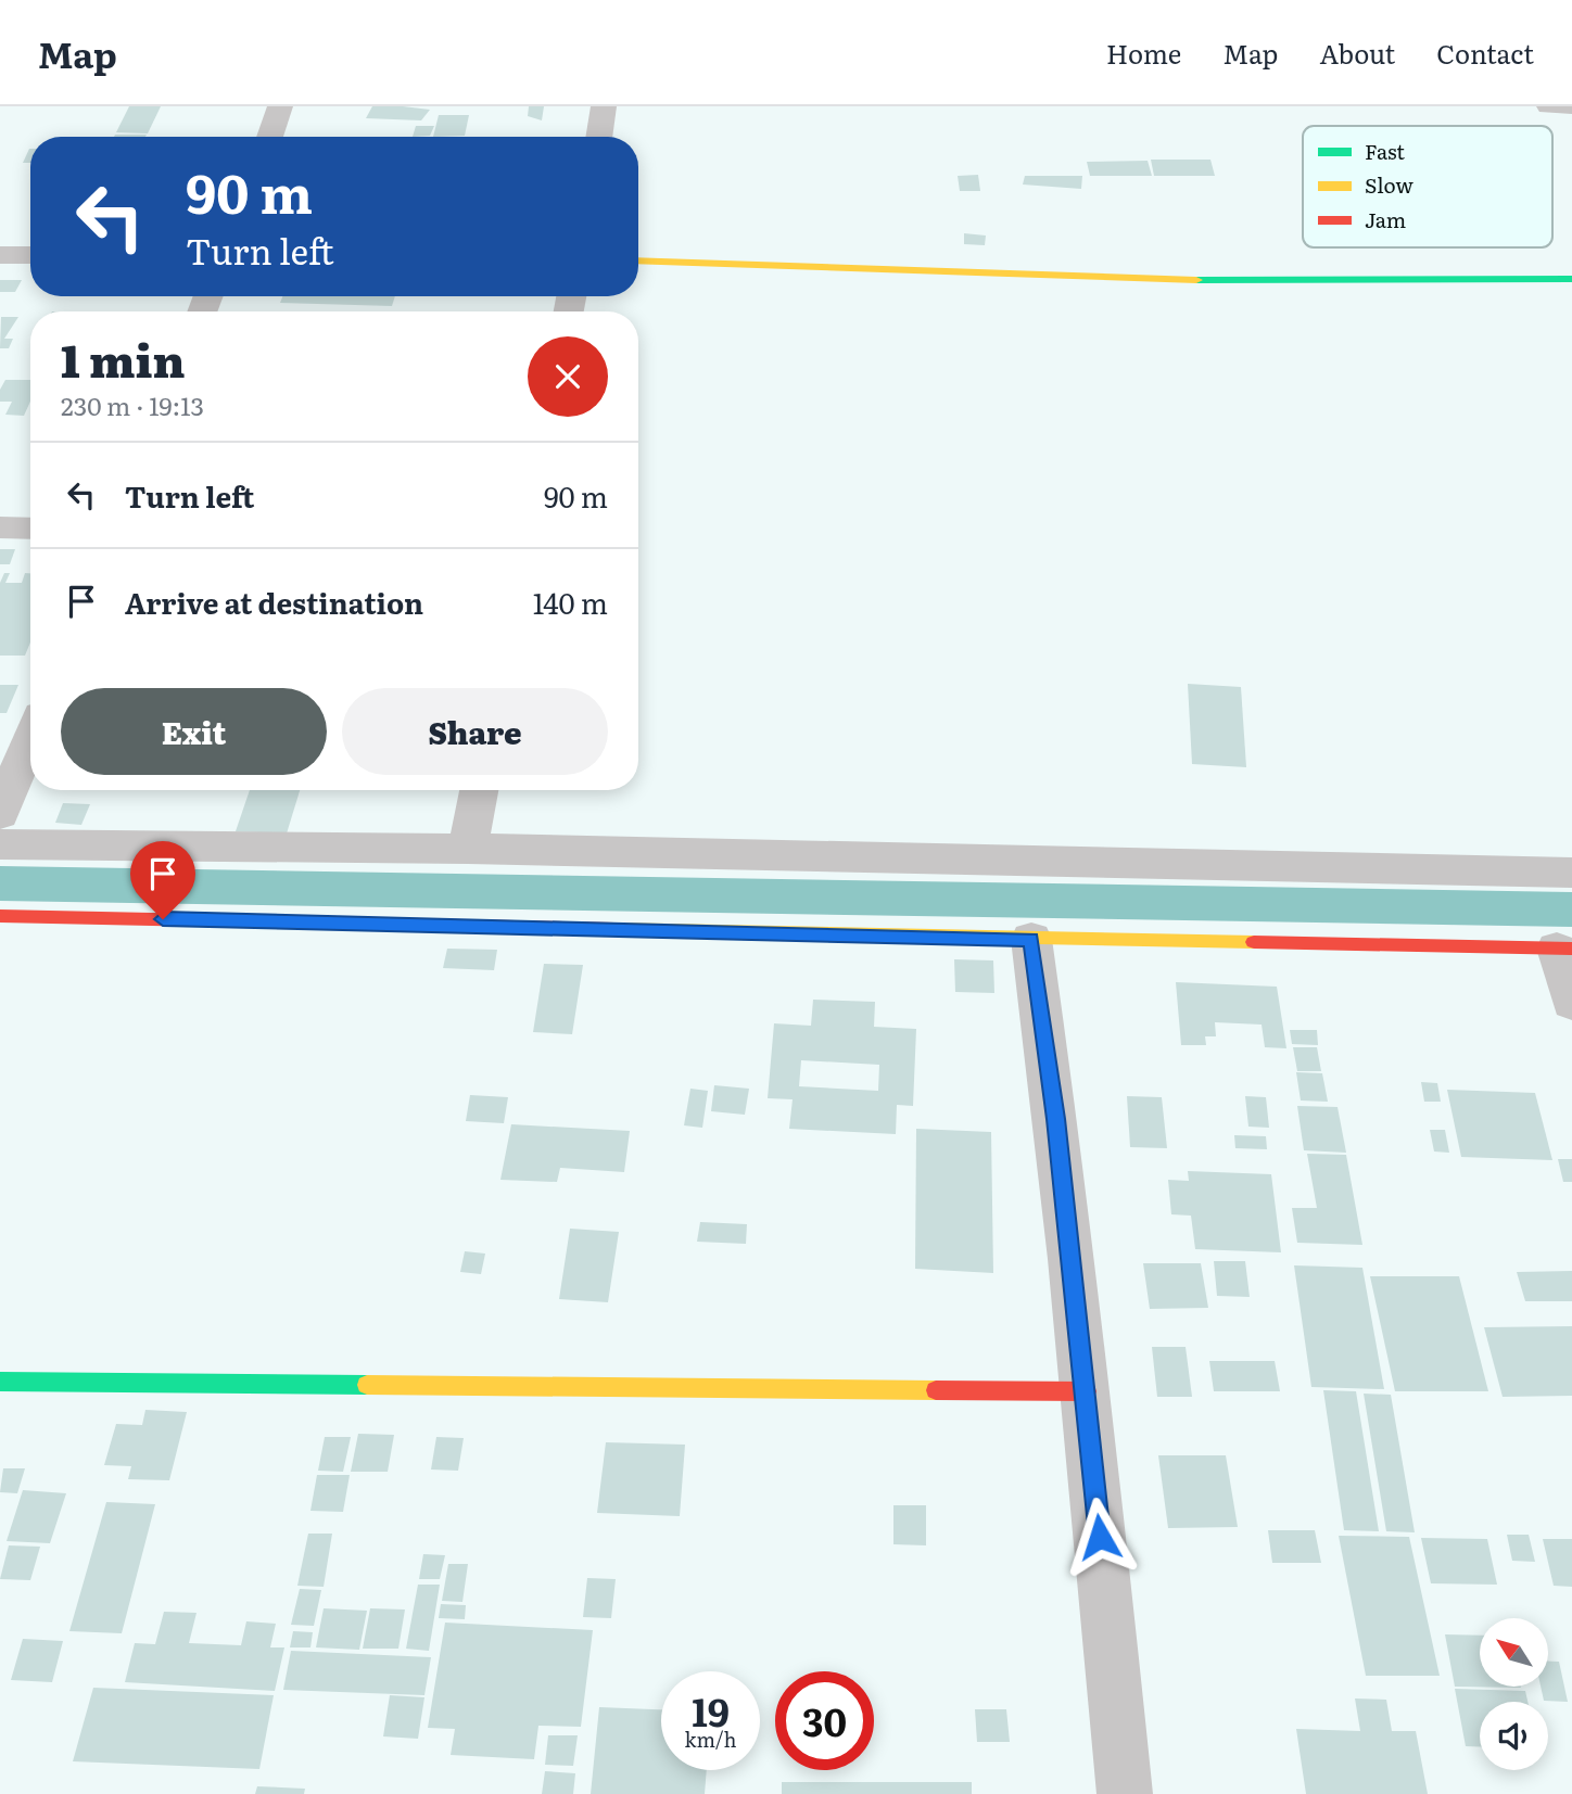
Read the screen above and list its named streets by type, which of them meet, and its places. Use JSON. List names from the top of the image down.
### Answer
{
  "legend": ["Fast", "Slow", "Jam"],
  "north": "top left",
  "page": {
    "header": "Map",
    "nav": [
      "Home",
      "Map",
      "About",
      "Contact"
    ],
    "turn": ["90 m", "Turn left"],
    "heading": ["1 min", "230 m · 19:13"],
    "list": [
      {
        "name": "Turn left",
        "value": "90 m"
      },
      {
        "name": "Arrive at destination",
        "value": "140 m"
      }
    ],
    "buttons": ["Exit", "Share"],
    "speed": "19 km/h",
    "limit": "30"
  }
}
